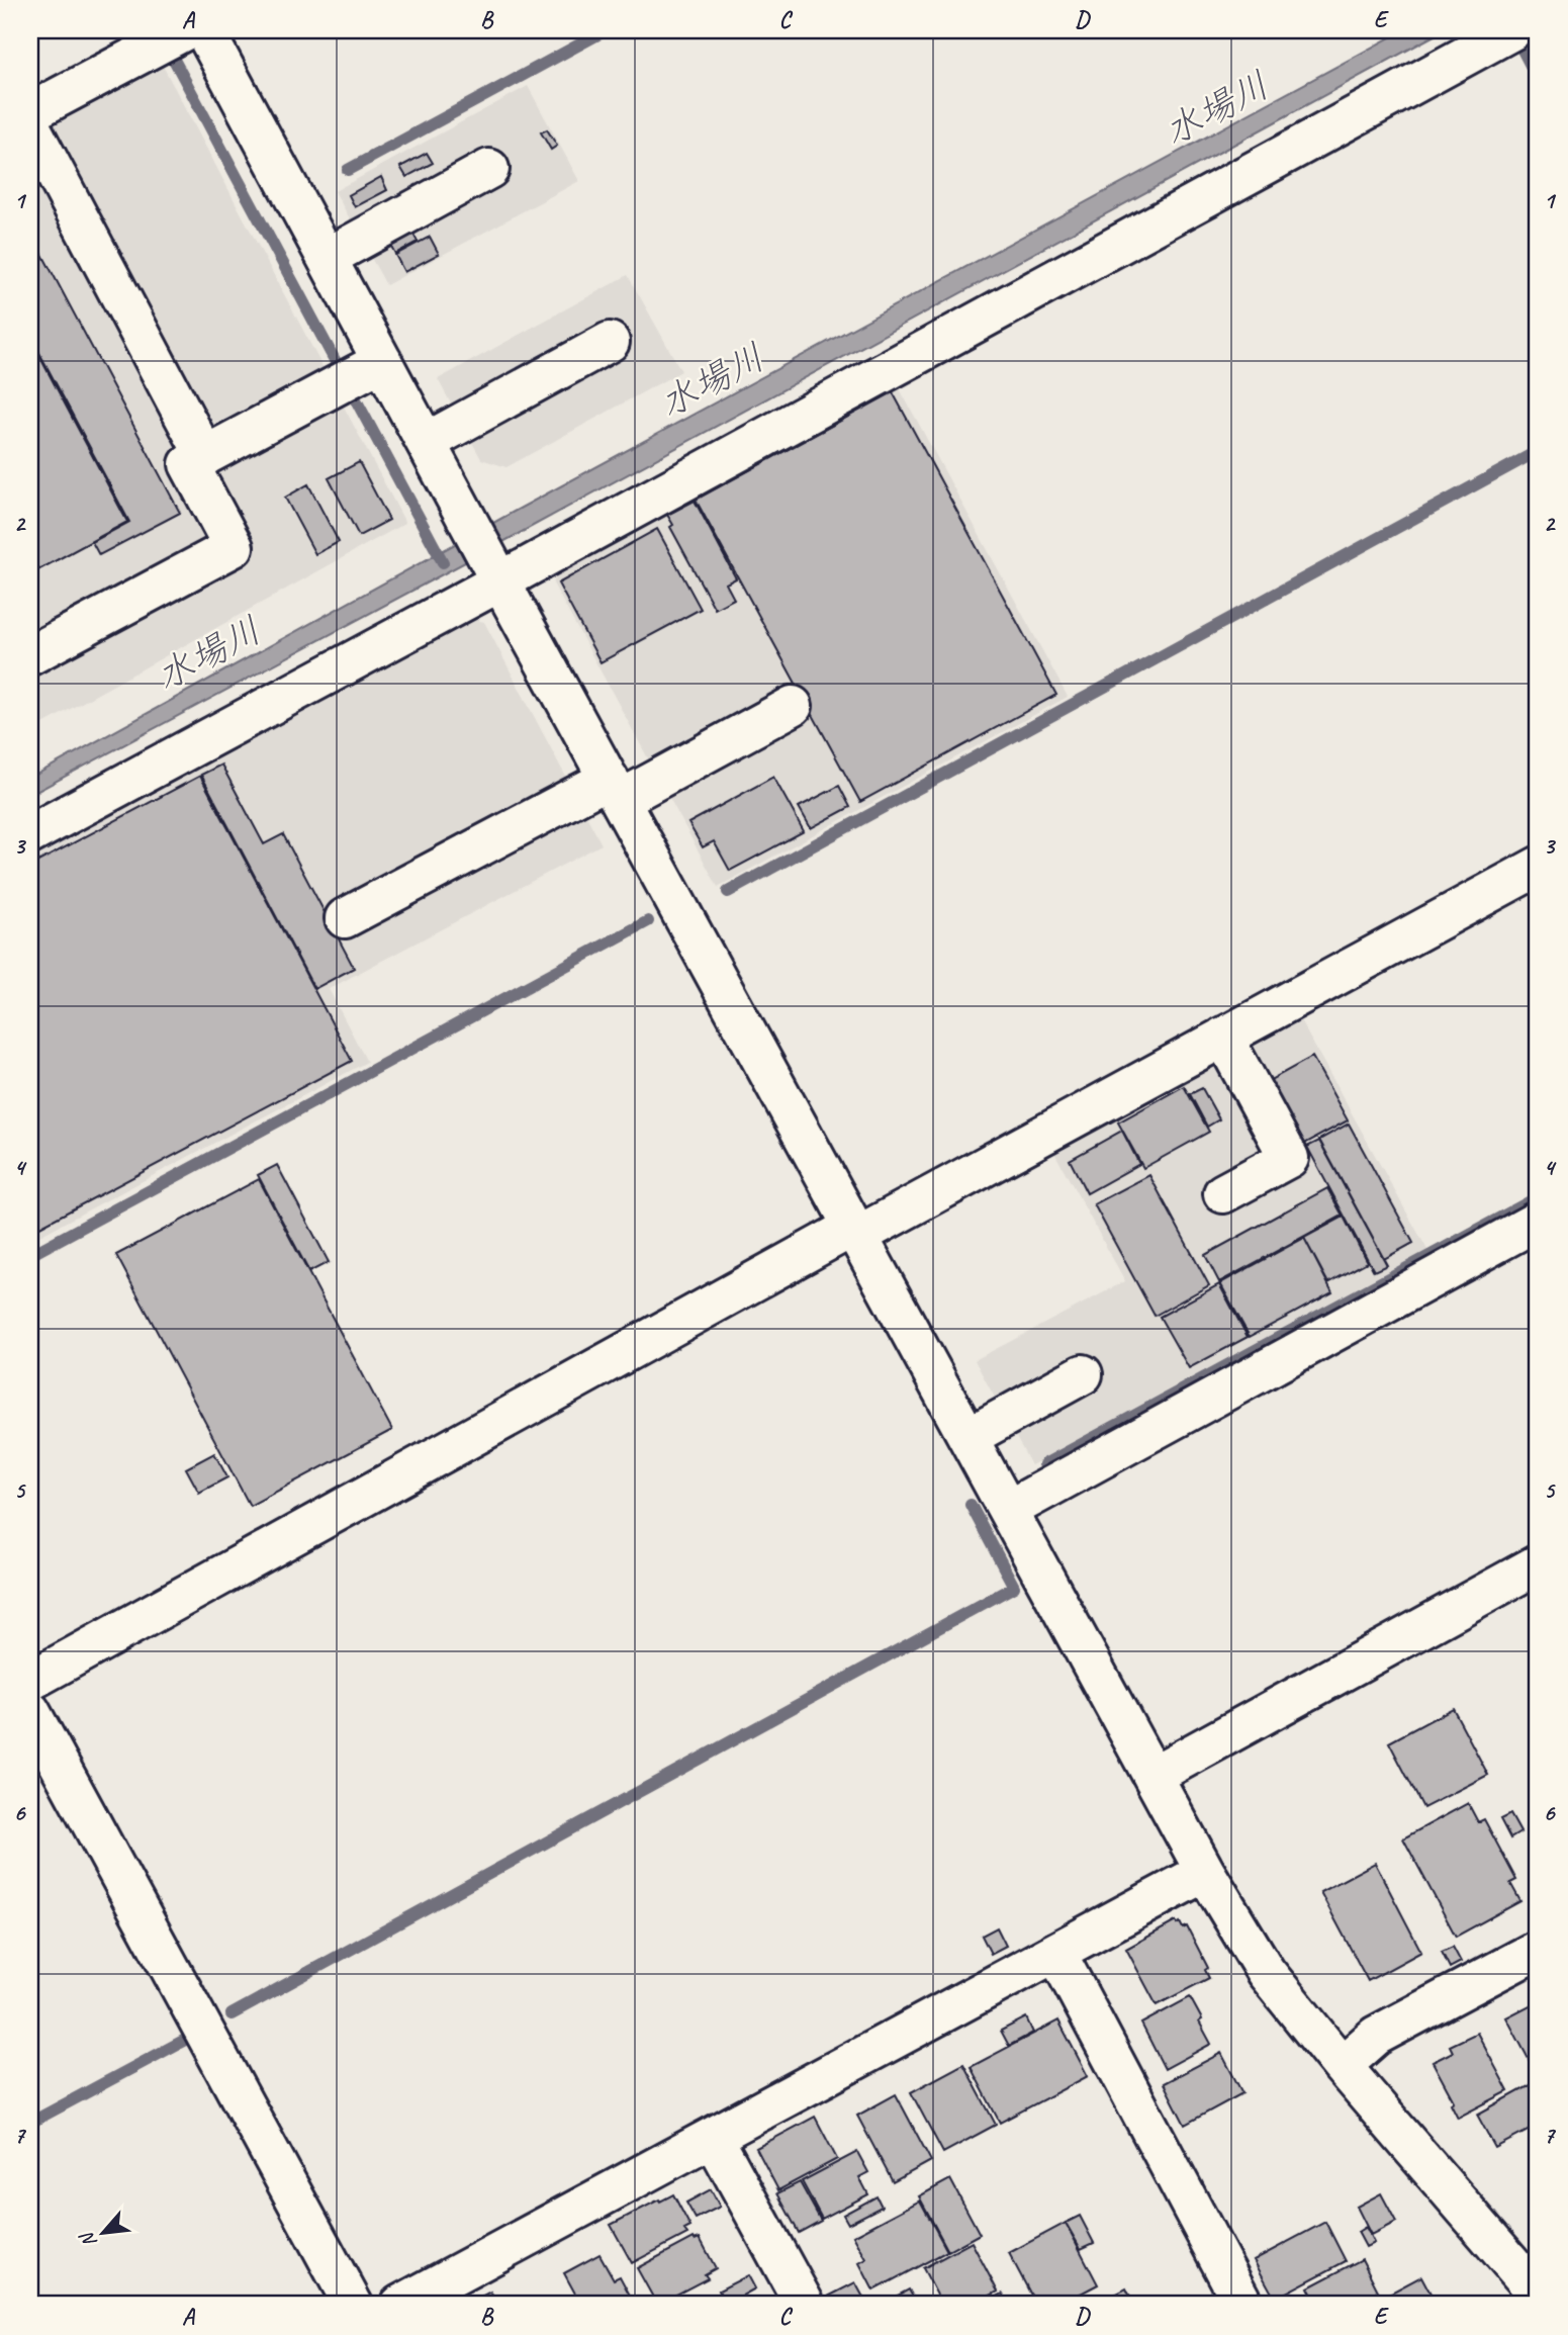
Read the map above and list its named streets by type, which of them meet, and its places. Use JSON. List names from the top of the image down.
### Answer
{
  "water": ["水場川"],
  "north": "bottom left",
  "grid": {
    "columns": [
      "A",
      "B",
      "C",
      "D",
      "E"
    ],
    "rows": [
      "1",
      "2",
      "3",
      "4",
      "5",
      "6",
      "7"
    ]
  }
}
